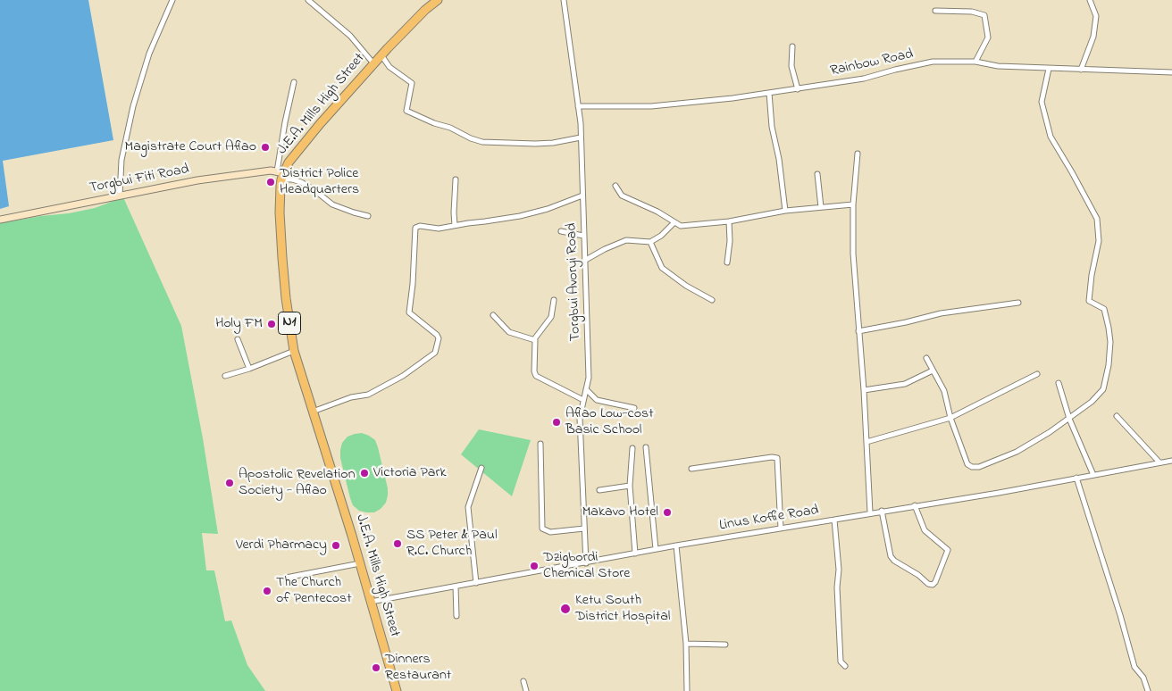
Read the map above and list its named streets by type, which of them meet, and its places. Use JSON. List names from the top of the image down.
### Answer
{
  "streets": {
    "highway": ["J.E.A. Mills High Street", "N1"],
    "street": [
      "Rainbow Road",
      "Torgbui Fiti Road",
      "Torgbui Avoryi Road",
      "Linus Koffie Road"
    ]
  },
  "crossings": [
    ["Rainbow Road", "Torgbui Avoryi Road"],
    ["J.E.A. Mills High Street", "Torgbui Fiti Road"],
    ["J.E.A. Mills High Street", "Linus Koffie Road"],
    ["Torgbui Avoryi Road", "Linus Koffie Road"]
  ],
  "places": [
    "Magistrate Court Aflao",
    "District Police Headquarters",
    "Holy FM",
    "Aflao Low-cost Basic School",
    "Victoria Park",
    "Apostolic Revelation Society - Aflao",
    "Makavo Hotel",
    "SS Peter & Paul R.C. Church",
    "Verdi Pharmacy",
    "Dzigbordi Chemical Store",
    "The Church of Pentecost",
    "Ketu South District Hospital",
    "Dinners Restaurant"
  ]
}
